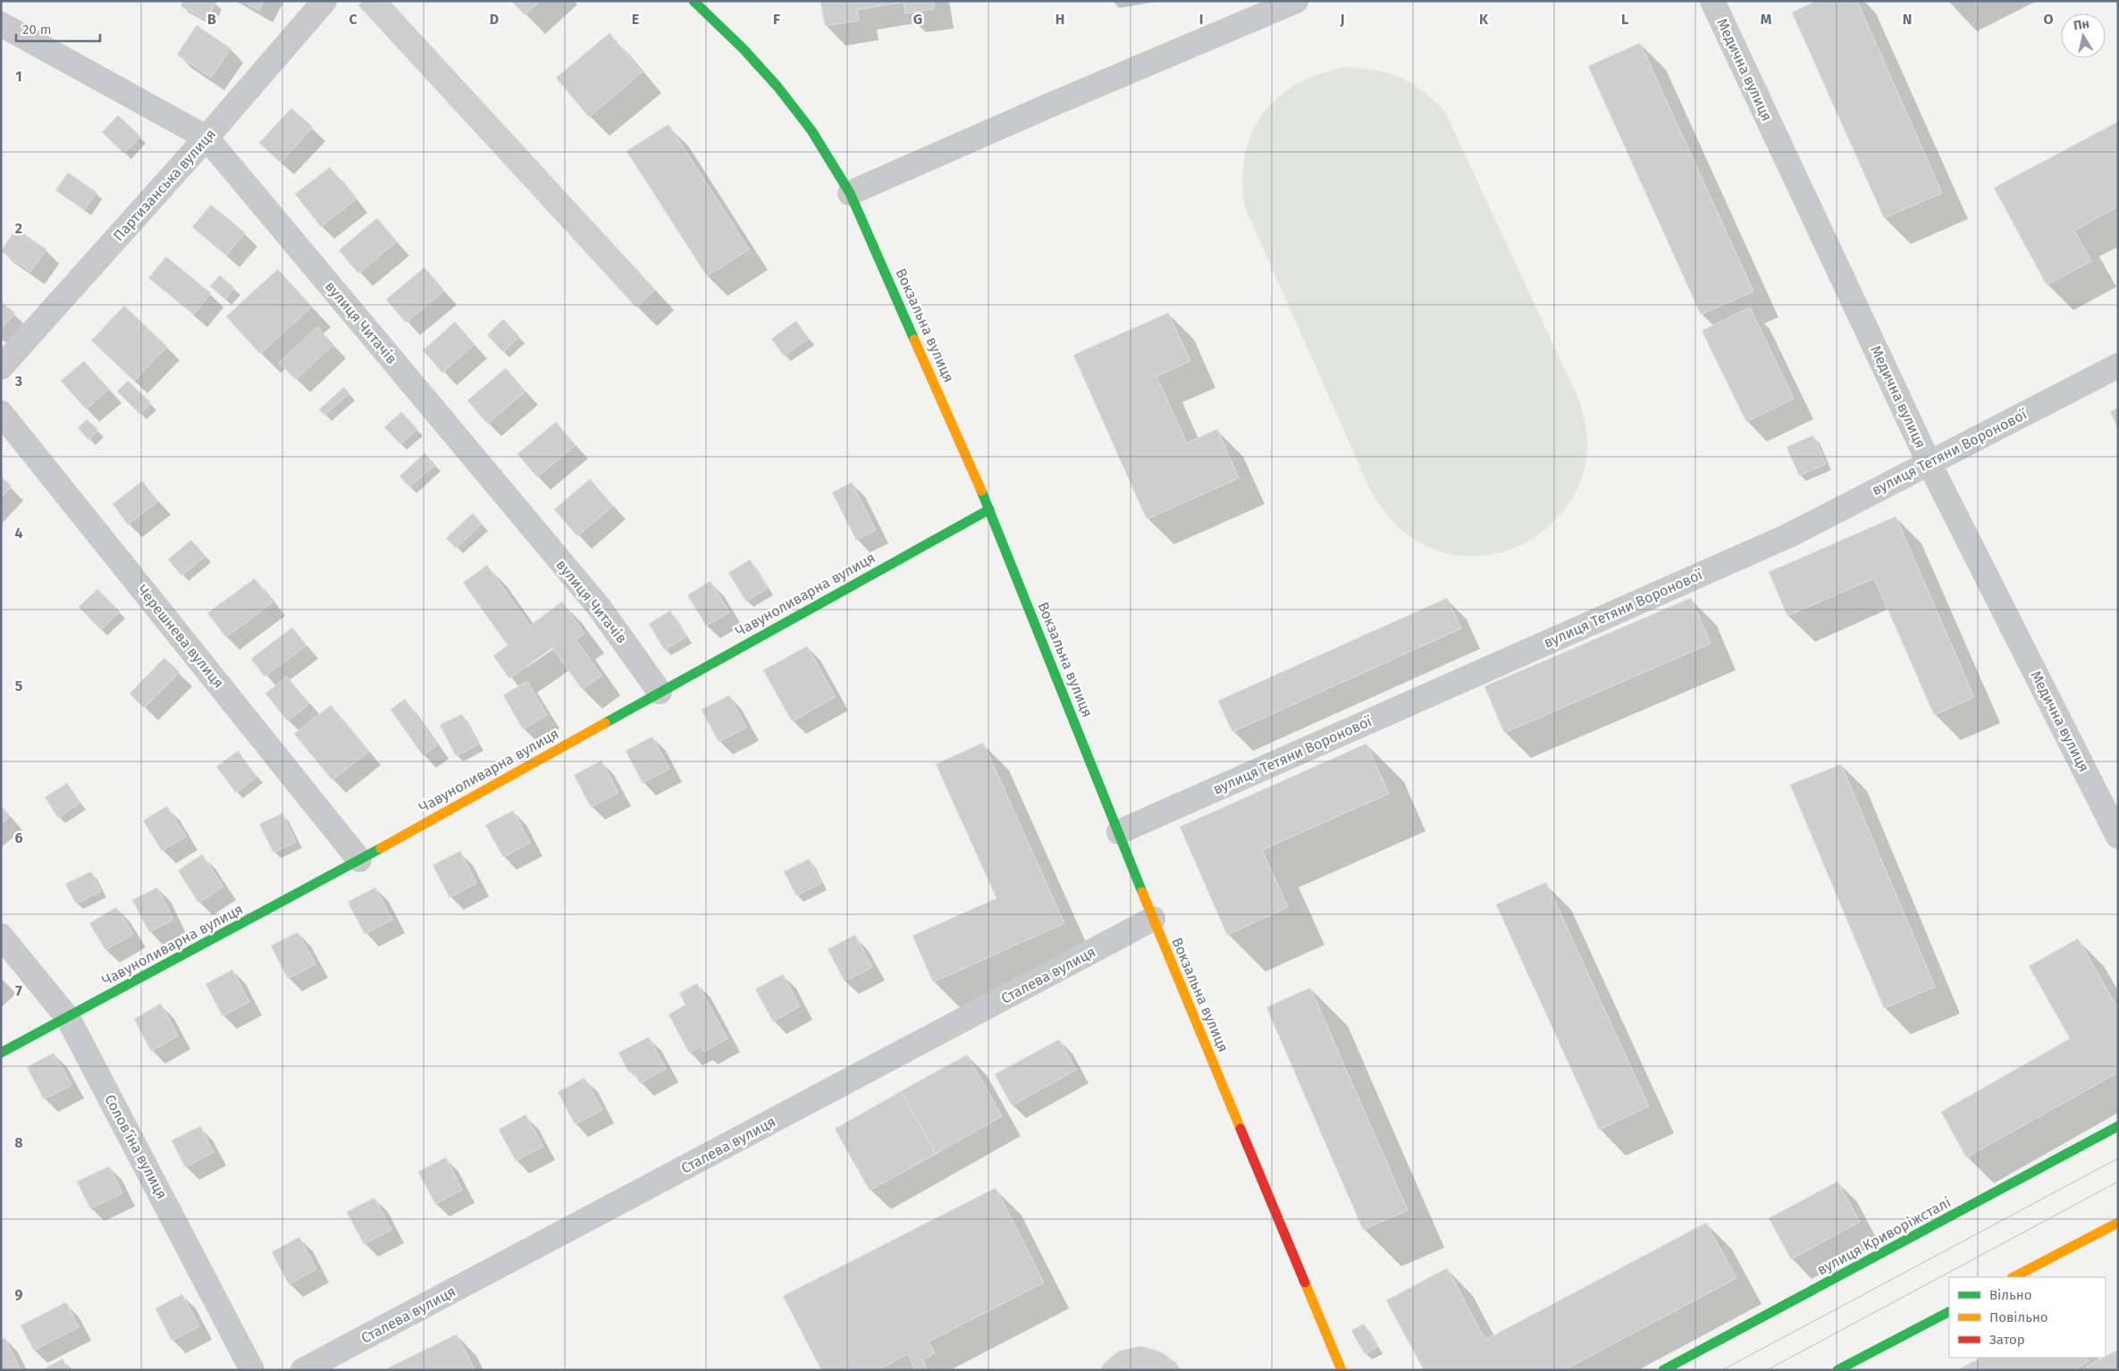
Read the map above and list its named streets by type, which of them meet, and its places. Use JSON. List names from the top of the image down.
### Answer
{
  "streets": {
    "street": [
      "Медична вулиця",
      "Партизанська вулиця",
      "вулиця Читачів",
      "Вокзальна вулиця",
      "вулиця Тетяни Воронової",
      "Чавуноливарна вулиця",
      "Черешнева вулиця",
      "Сталева вулиця",
      "Соловʼїна вулиця",
      "вулиця Криворіжсталі"
    ]
  },
  "crossings": [
    ["Медична вулиця", "вулиця Тетяни Воронової"],
    ["Партизанська вулиця", "вулиця Читачів"],
    ["вулиця Читачів", "Чавуноливарна вулиця"],
    ["Вокзальна вулиця", "вулиця Тетяни Воронової"],
    ["Вокзальна вулиця", "Чавуноливарна вулиця"],
    ["Вокзальна вулиця", "Сталева вулиця"],
    ["Чавуноливарна вулиця", "Черешнева вулиця"],
    ["Чавуноливарна вулиця", "Соловʼїна вулиця"]
  ],
  "legend": ["Вільно", "Повільно", "Затор"],
  "scale_bar": "20 m",
  "north": "top",
  "grid": {
    "columns": [
      "B",
      "C",
      "D",
      "E",
      "F",
      "G",
      "H",
      "I",
      "J",
      "K",
      "L",
      "M",
      "N",
      "O"
    ],
    "rows": [
      "1",
      "2",
      "3",
      "4",
      "5",
      "6",
      "7",
      "8",
      "9"
    ]
  }
}
